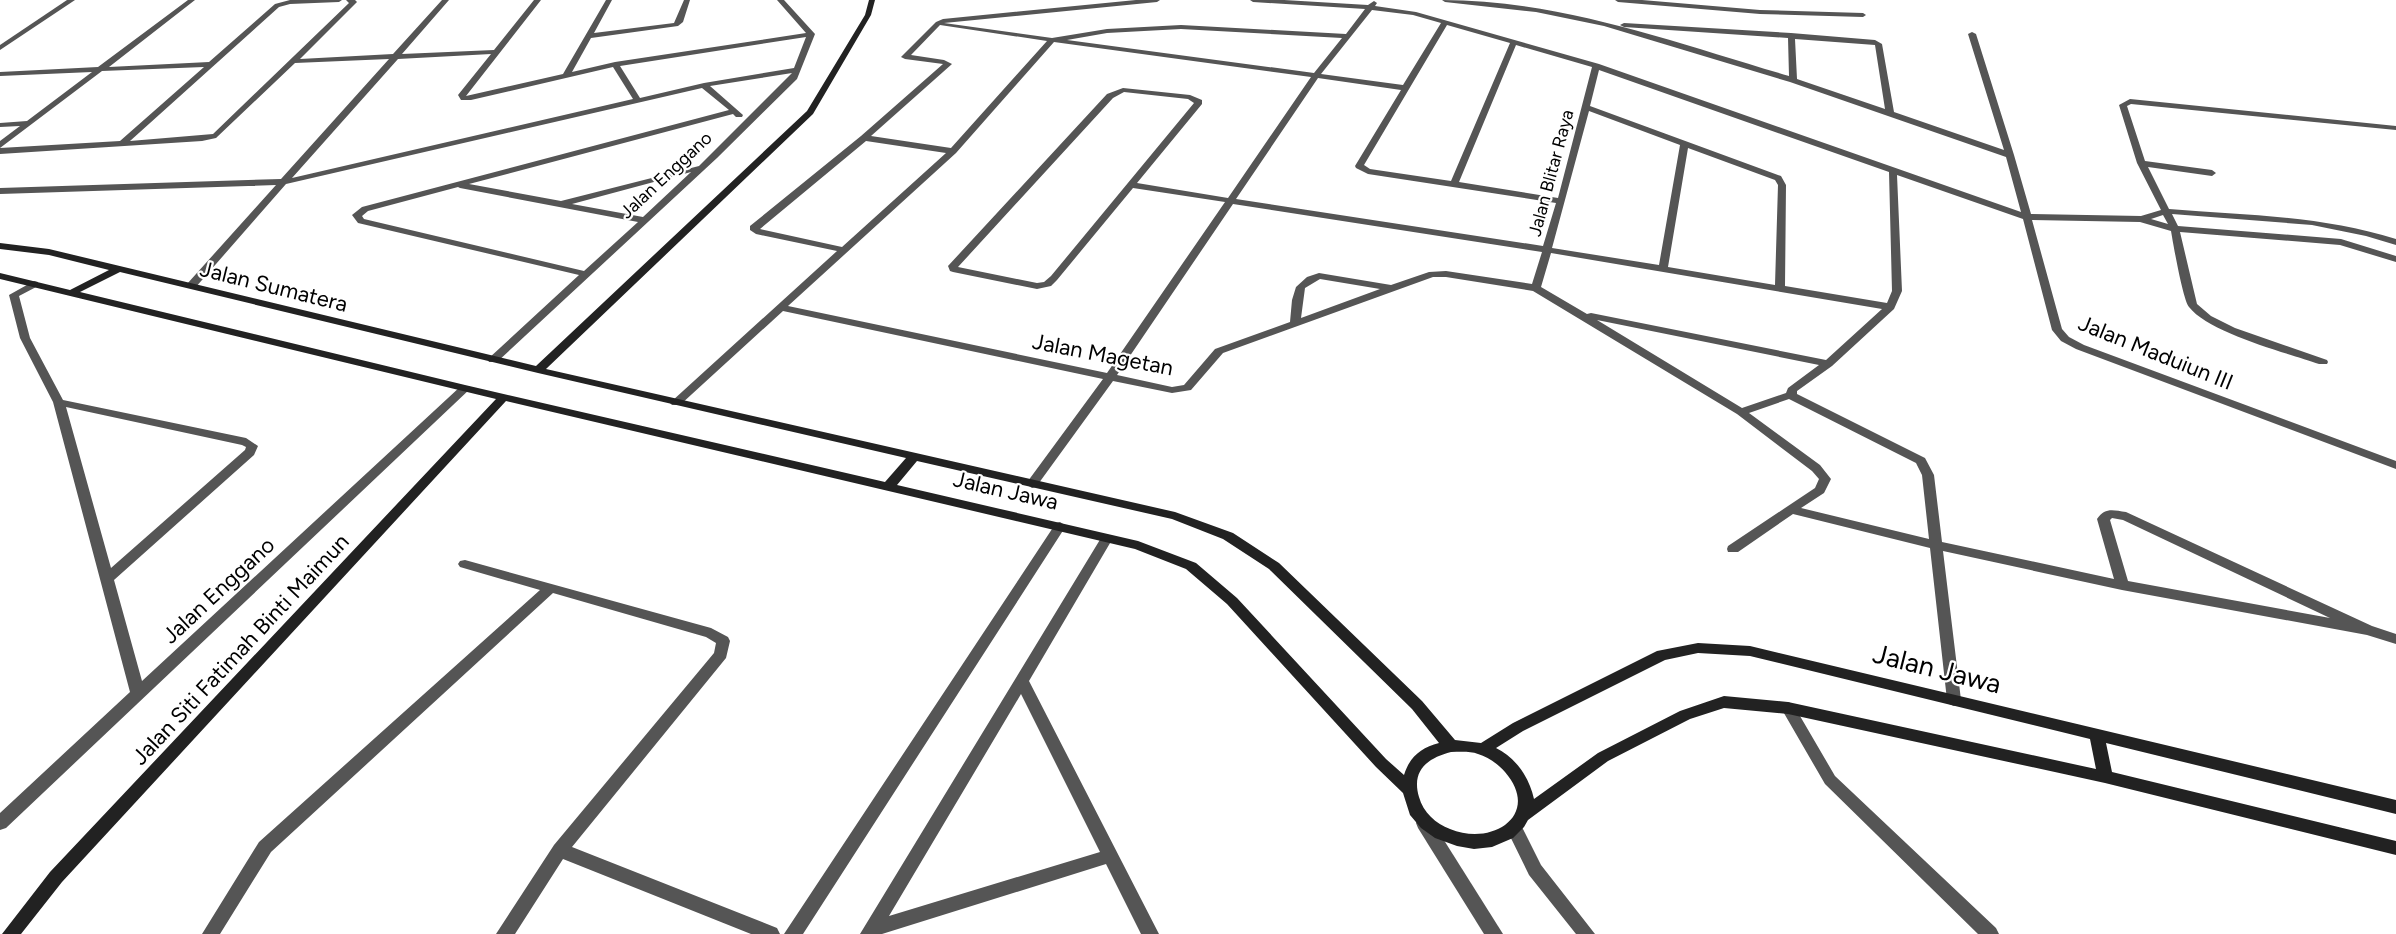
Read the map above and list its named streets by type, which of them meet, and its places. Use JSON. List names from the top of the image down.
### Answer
{
  "streets": {
    "main road": ["Jalan Sumatera", "Jalan Jawa", "Jalan Siti Fatimah Binti Maimun"],
    "street": [
      "Jalan Blitar Raya",
      "Jalan Enggano",
      "Jalan Maduiun III",
      "Jalan Magetan"
    ]
  },
  "crossings": [
    ["Jalan Blitar Raya", "Jalan Magetan"],
    ["Jalan Enggano", "Jalan Sumatera"],
    ["Jalan Sumatera", "Jalan Jawa"],
    ["Jalan Jawa", "Jalan Siti Fatimah Binti Maimun"]
  ]
}
